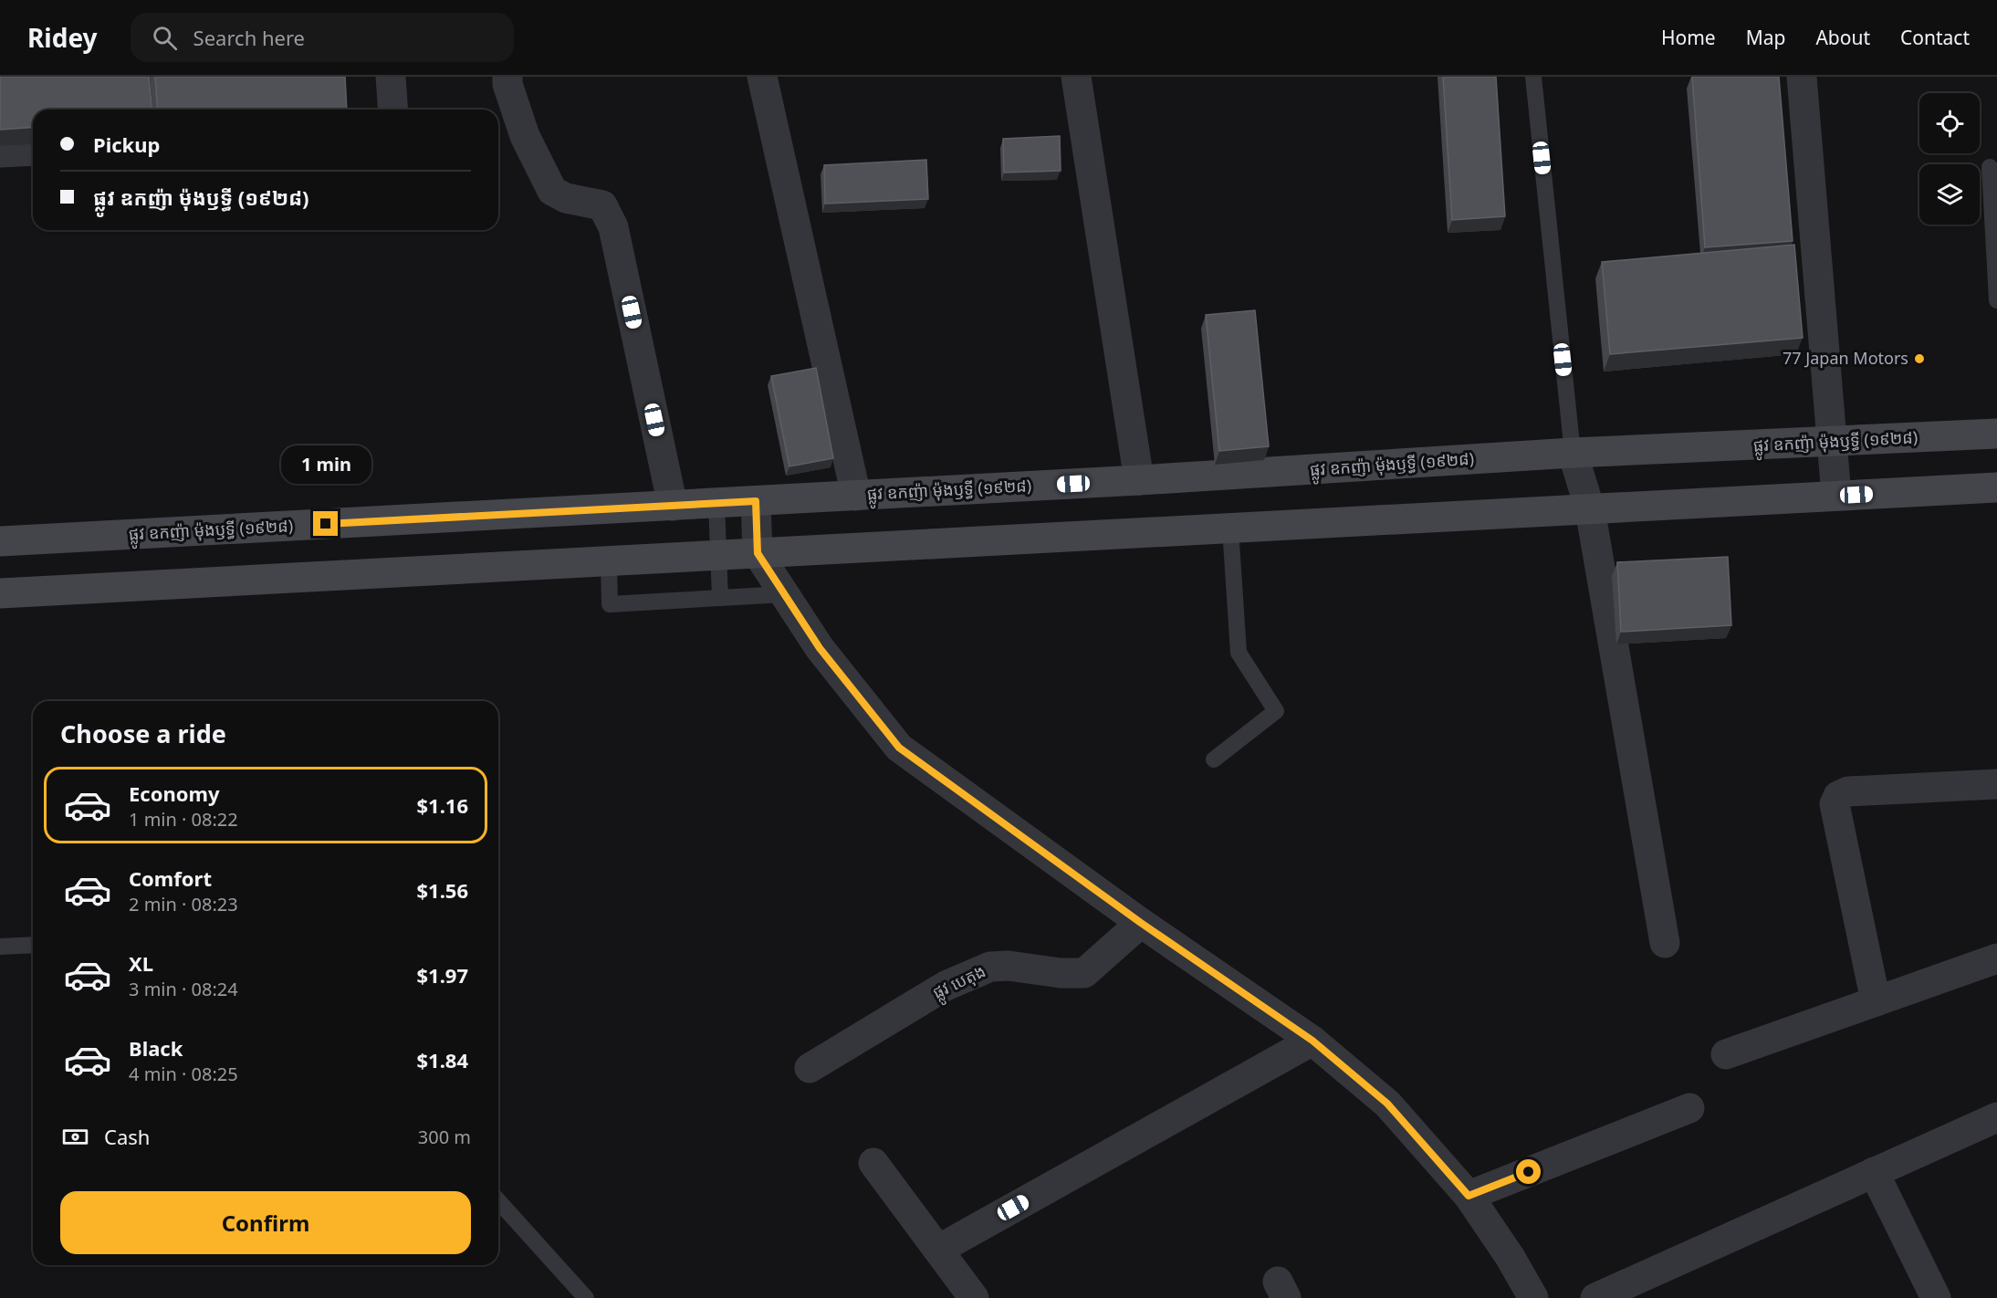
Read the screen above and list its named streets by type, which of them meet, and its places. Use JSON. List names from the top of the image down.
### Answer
{
  "streets": {
    "main road": ["ផ្លូវ ឧកញ៉ា ម៉ុងឫទ្ធី (១៩២៨)"],
    "street": ["ផ្លូវ បេតុង"]
  },
  "places": ["77 Japan Motors"],
  "page": {
    "header": "Ridey",
    "search": "Search here",
    "nav": [
      "Home",
      "Map",
      "About",
      "Contact"
    ],
    "banner": ["Pickup", "ផ្លូវ ឧកញ៉ា ម៉ុងឫទ្ធី (១៩២៨)"],
    "bubble": "1 min",
    "heading": "Choose a ride",
    "list": [
      {
        "name": "Economy",
        "note": "1 min · 08:22",
        "value": "$1.16"
      },
      {
        "name": "Comfort",
        "note": "2 min · 08:23",
        "value": "$1.56"
      },
      {
        "name": "XL",
        "note": "3 min · 08:24",
        "value": "$1.97"
      },
      {
        "name": "Black",
        "note": "4 min · 08:25",
        "value": "$1.84"
      }
    ],
    "pay": ["Cash", "300 m"],
    "buttons": "Confirm"
  }
}
